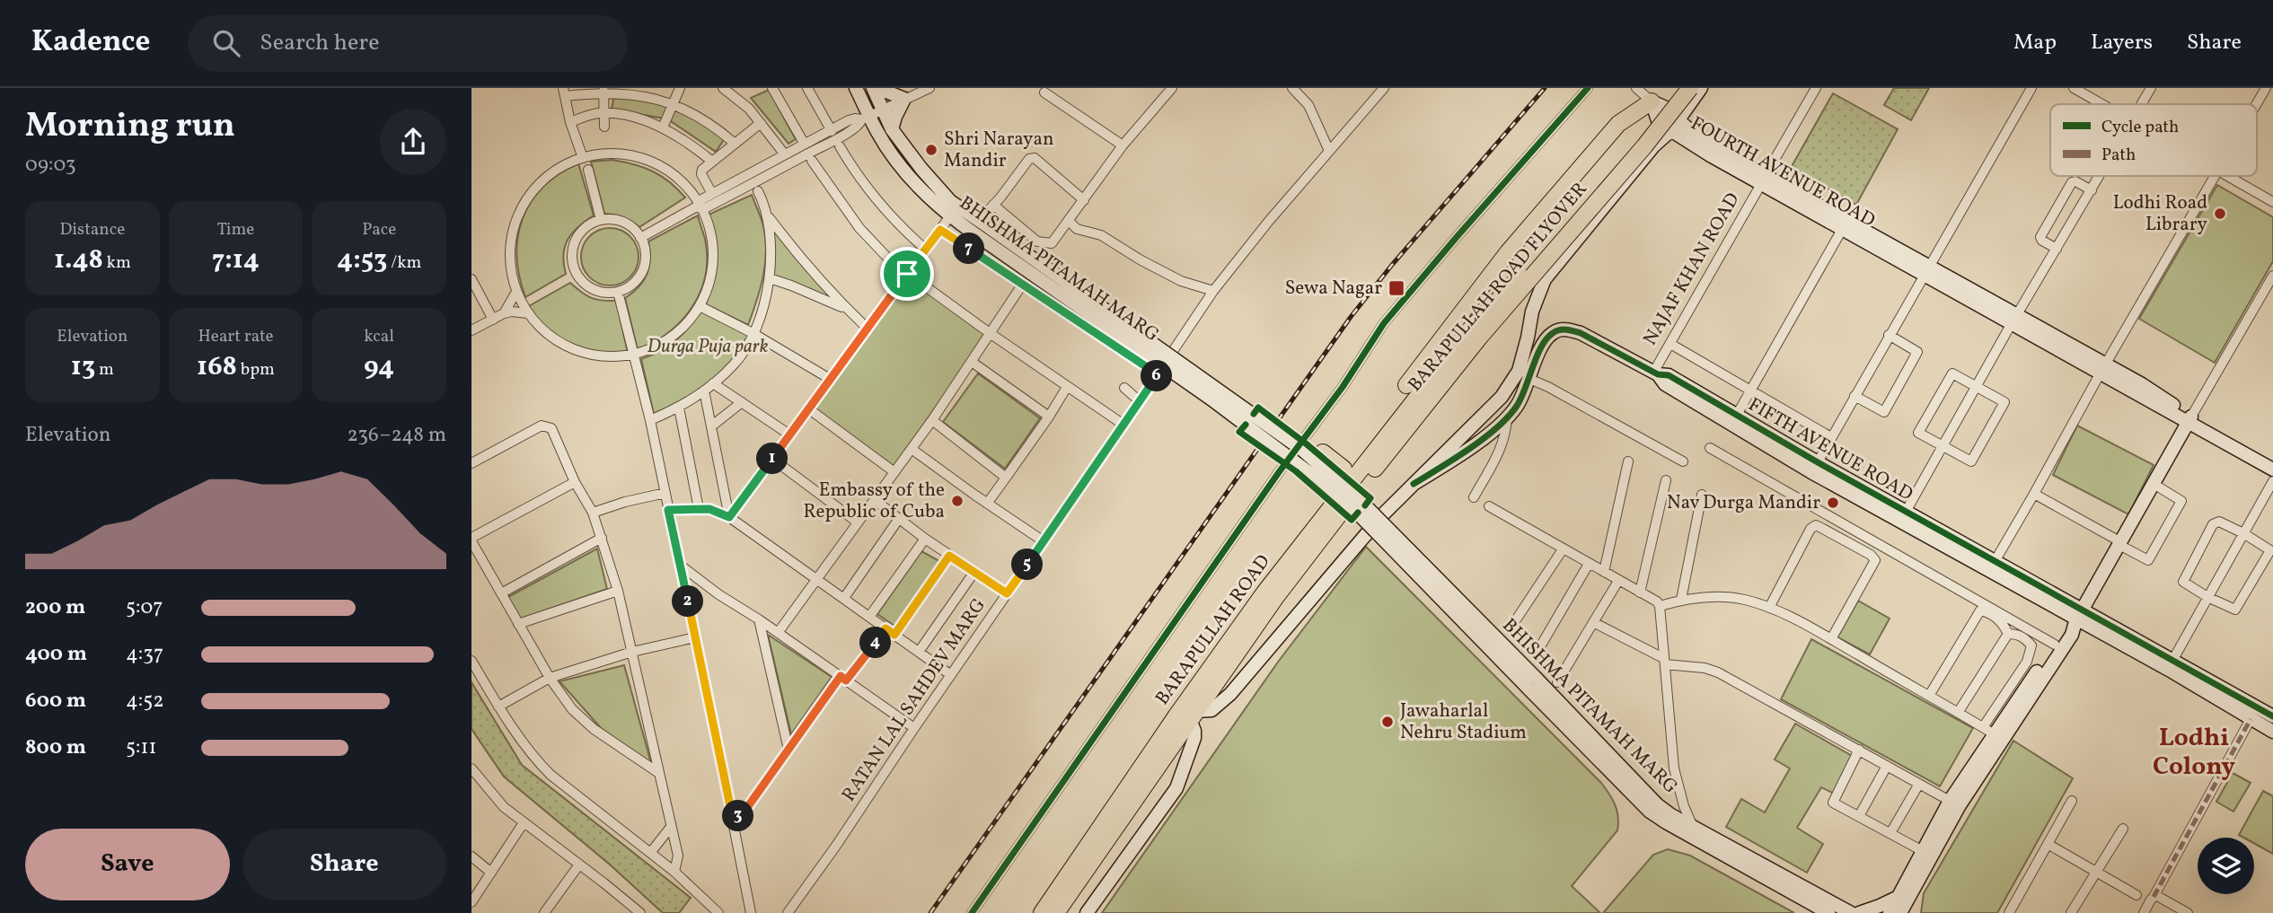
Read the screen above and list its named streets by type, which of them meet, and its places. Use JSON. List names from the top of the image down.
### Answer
{
  "streets": {
    "highway": ["BARAPULLAH ROAD FLYOVER", "BARAPULLAH ROAD"],
    "street": [
      "FOURTH AVENUE ROAD",
      "BHISHMA PITAMAH MARG",
      "NAJAF KHAN ROAD",
      "FIFTH AVENUE ROAD",
      "RATAN LAL SAHDEV MARG"
    ]
  },
  "crossings": [
    ["FOURTH AVENUE ROAD", "NAJAF KHAN ROAD"],
    ["NAJAF KHAN ROAD", "FIFTH AVENUE ROAD"],
    ["BARAPULLAH ROAD FLYOVER", "BARAPULLAH ROAD"]
  ],
  "districts": ["Lodhi Colony"],
  "parks": ["Durga Puja park"],
  "places": {
    "other": [
      "Shri Narayan Mandir",
      "Lodhi Road Library",
      "Embassy of the Republic of Cuba",
      "Nav Durga Mandir",
      "Jawaharlal Nehru Stadium"
    ],
    "transit": ["Sewa Nagar"]
  },
  "legend": ["Cycle path", "Path"],
  "page": {
    "header": "Kadence",
    "search": "Search here",
    "nav": ["Map", "Layers", "Share"],
    "heading": ["Morning run", "09:03"],
    "stats": [
      ["Distance", "1.48 km"],
      ["Time", "7:14"],
      ["Pace", "4:53 /km"],
      ["Elevation", "13 m"],
      ["Heart rate", "168 bpm"],
      ["kcal", "94"]
    ],
    "pins": [
      "7",
      "6",
      "1",
      "5",
      "2",
      "4",
      "3"
    ],
    "chart": ["Elevation", "236–248 m"],
    "list": [
      {
        "name": "200 m",
        "note": "5:07"
      },
      {
        "name": "400 m",
        "note": "4:37"
      },
      {
        "name": "600 m",
        "note": "4:52"
      },
      {
        "name": "800 m",
        "note": "5:11"
      }
    ],
    "buttons": ["Save", "Share"]
  }
}
